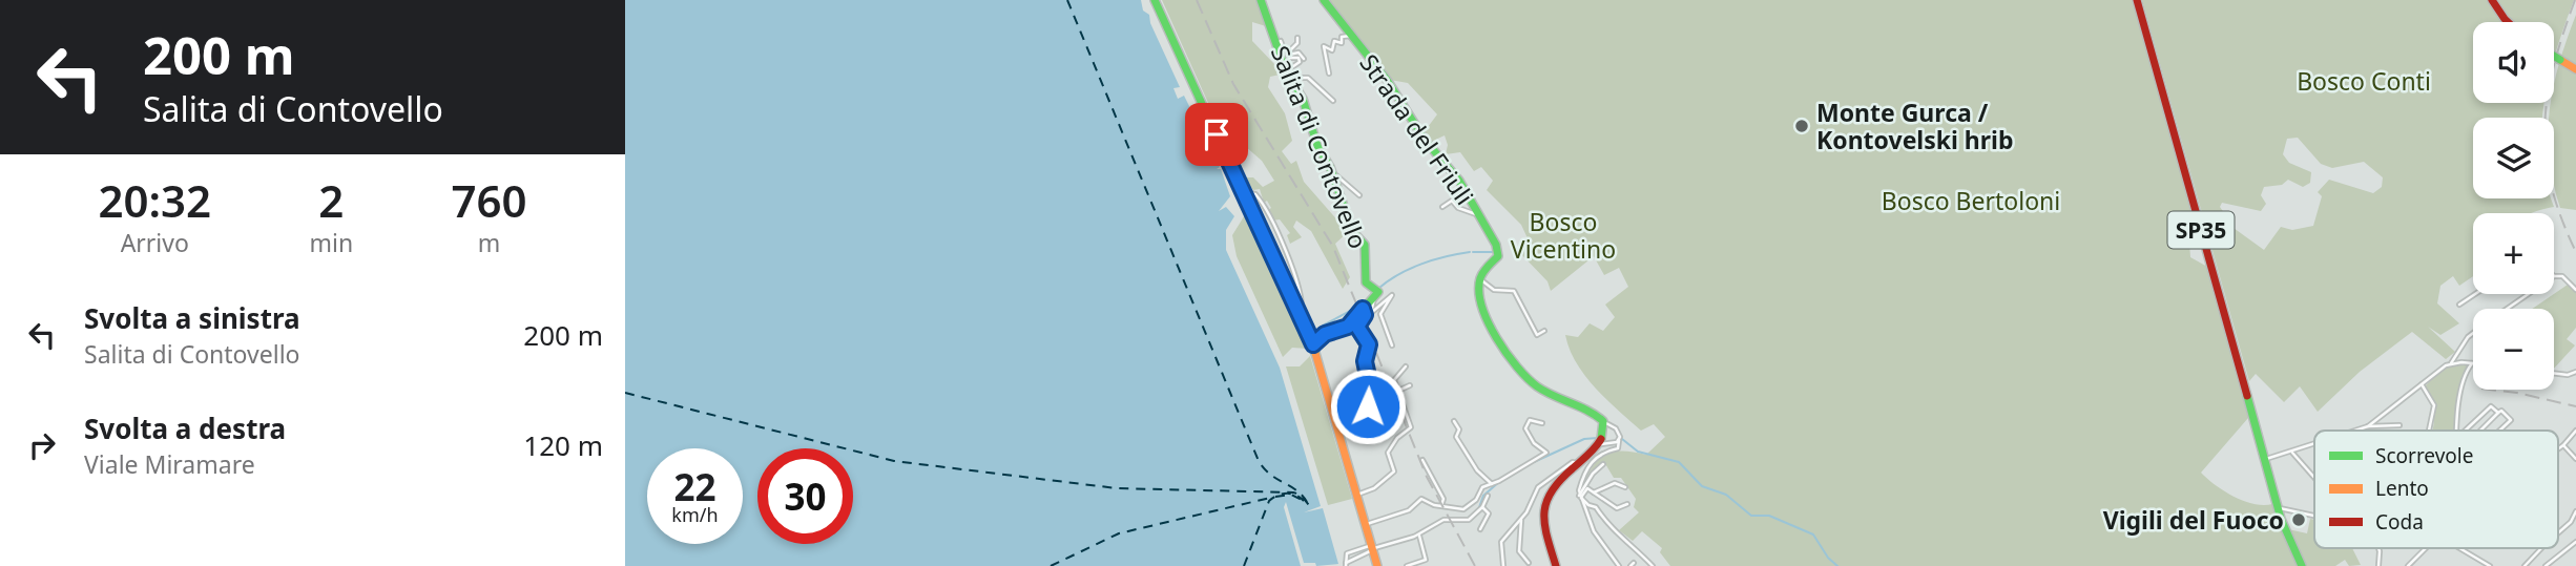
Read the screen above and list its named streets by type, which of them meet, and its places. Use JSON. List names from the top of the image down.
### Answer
{
  "streets": {
    "main road": ["Strada del Friuli", "Salita di Contovello", "SP35"]
  },
  "parks": ["Bosco Conti", "Bosco Bertoloni", "Bosco Vicentino"],
  "places": ["Monte Gurca / Kontovelski hrib", "Vigili del Fuoco"],
  "legend": ["Scorrevole", "Lento", "Coda"],
  "page": {
    "turn": ["200 m", "Salita di Contovello"],
    "map_buttons": ["+", "−"],
    "eta": [
      "20:32",
      "Arrivo",
      "2",
      "min",
      "760",
      "m"
    ],
    "list": [
      {
        "name": "Svolta a sinistra",
        "note": "Salita di Contovello",
        "value": "200 m"
      },
      {
        "name": "Svolta a destra",
        "note": "Viale Miramare",
        "value": "120 m"
      }
    ],
    "speed": "22 km/h",
    "limit": "30"
  }
}
